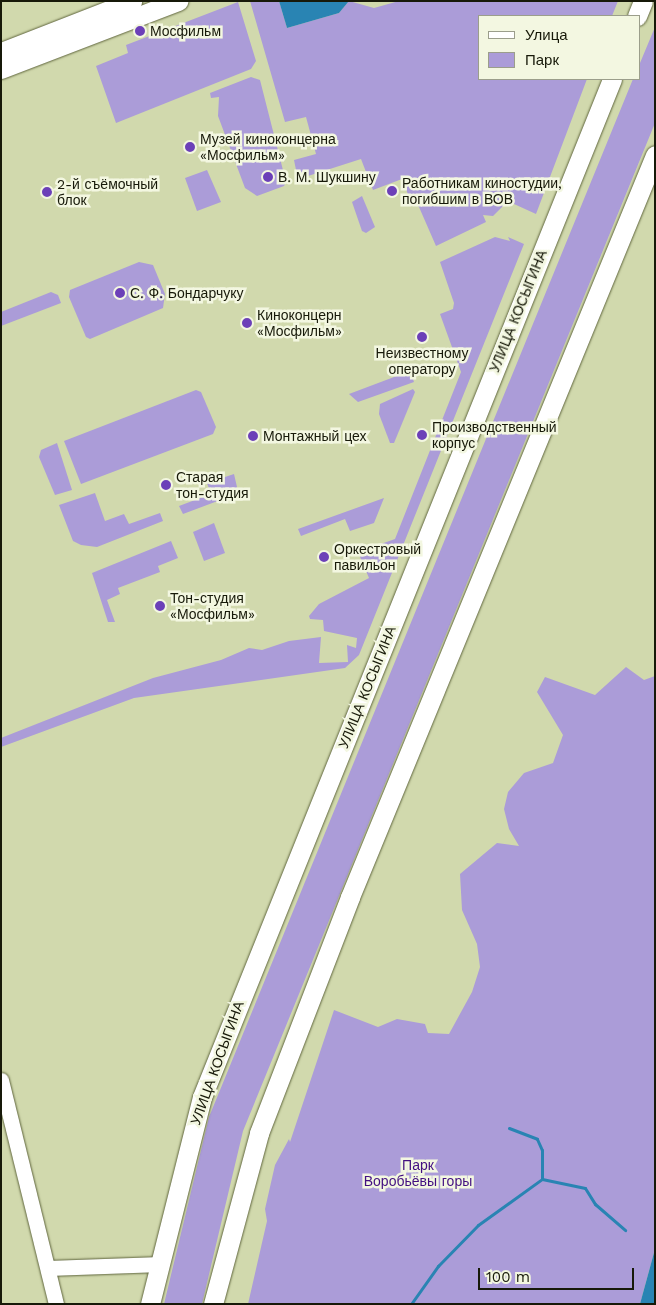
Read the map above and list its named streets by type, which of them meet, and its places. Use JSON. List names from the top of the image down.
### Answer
{
  "streets": {
    "main road": ["УЛИЦА КОСЫГИНА"]
  },
  "parks": ["Парк Воробьёвы горы"],
  "places": [
    "Мосфильм",
    "Музей киноконцерна «Мосфильм»",
    "В. М. Шукшину",
    "Работникам киностудии, погибшим в ВОВ",
    "2-й съёмочный блок",
    "С. Ф. Бондарчуку",
    "Киноконцерн «Мосфильм»",
    "Неизвестному оператору",
    "Производственный корпус",
    "Монтажный цех",
    "Старая тон-студия",
    "Оркестровый павильон",
    "Тон-студия «Мосфильм»"
  ],
  "legend": ["Улица", "Парк"],
  "scale_bar": "100 m"
}
